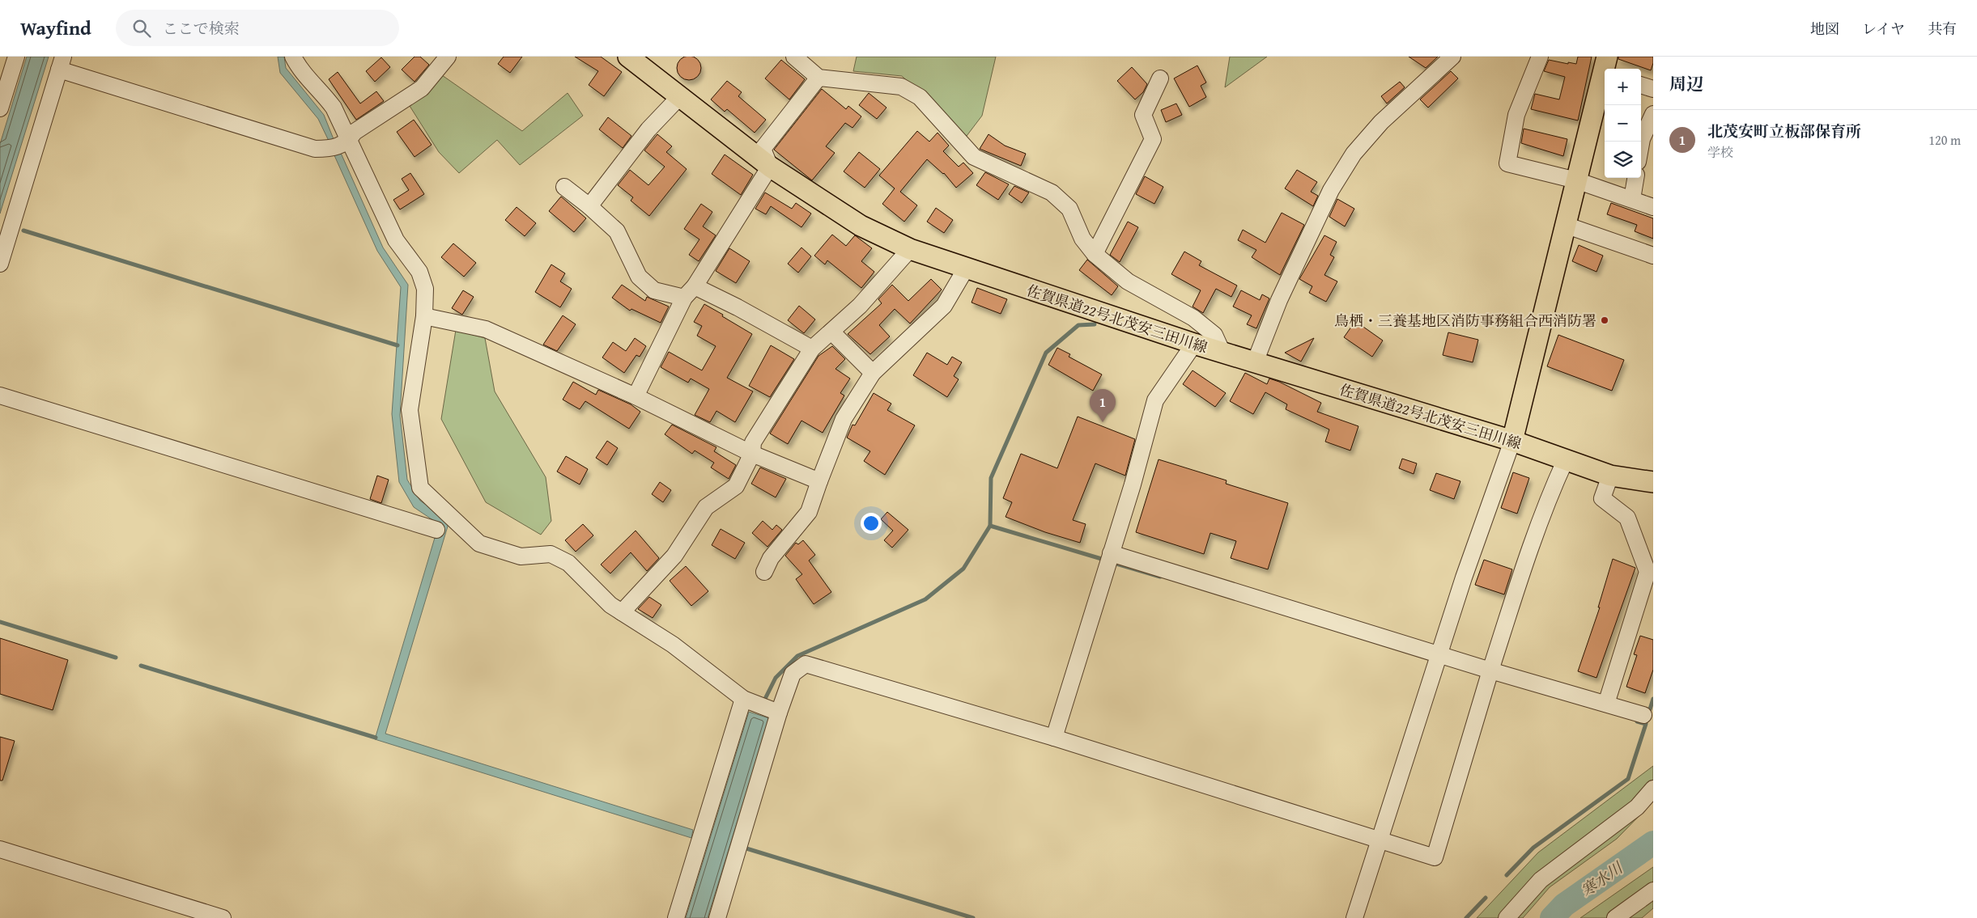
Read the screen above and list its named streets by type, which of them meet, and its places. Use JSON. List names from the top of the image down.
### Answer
{
  "streets": {
    "main road": ["佐賀県道22号北茂安三田川線"]
  },
  "water": ["寒水川"],
  "places": ["鳥栖・三養基地区消防事務組合西消防署"],
  "page": {
    "header": "Wayfind",
    "search": "ここで検索",
    "nav": ["地図", "レイヤ", "共有"],
    "heading": "周辺",
    "map_buttons": ["+", "−"],
    "list": [
      {
        "mark": "1",
        "name": "北茂安町立板部保育所",
        "note": "学校",
        "value": "120 m"
      }
    ],
    "pins": "1"
  }
}
